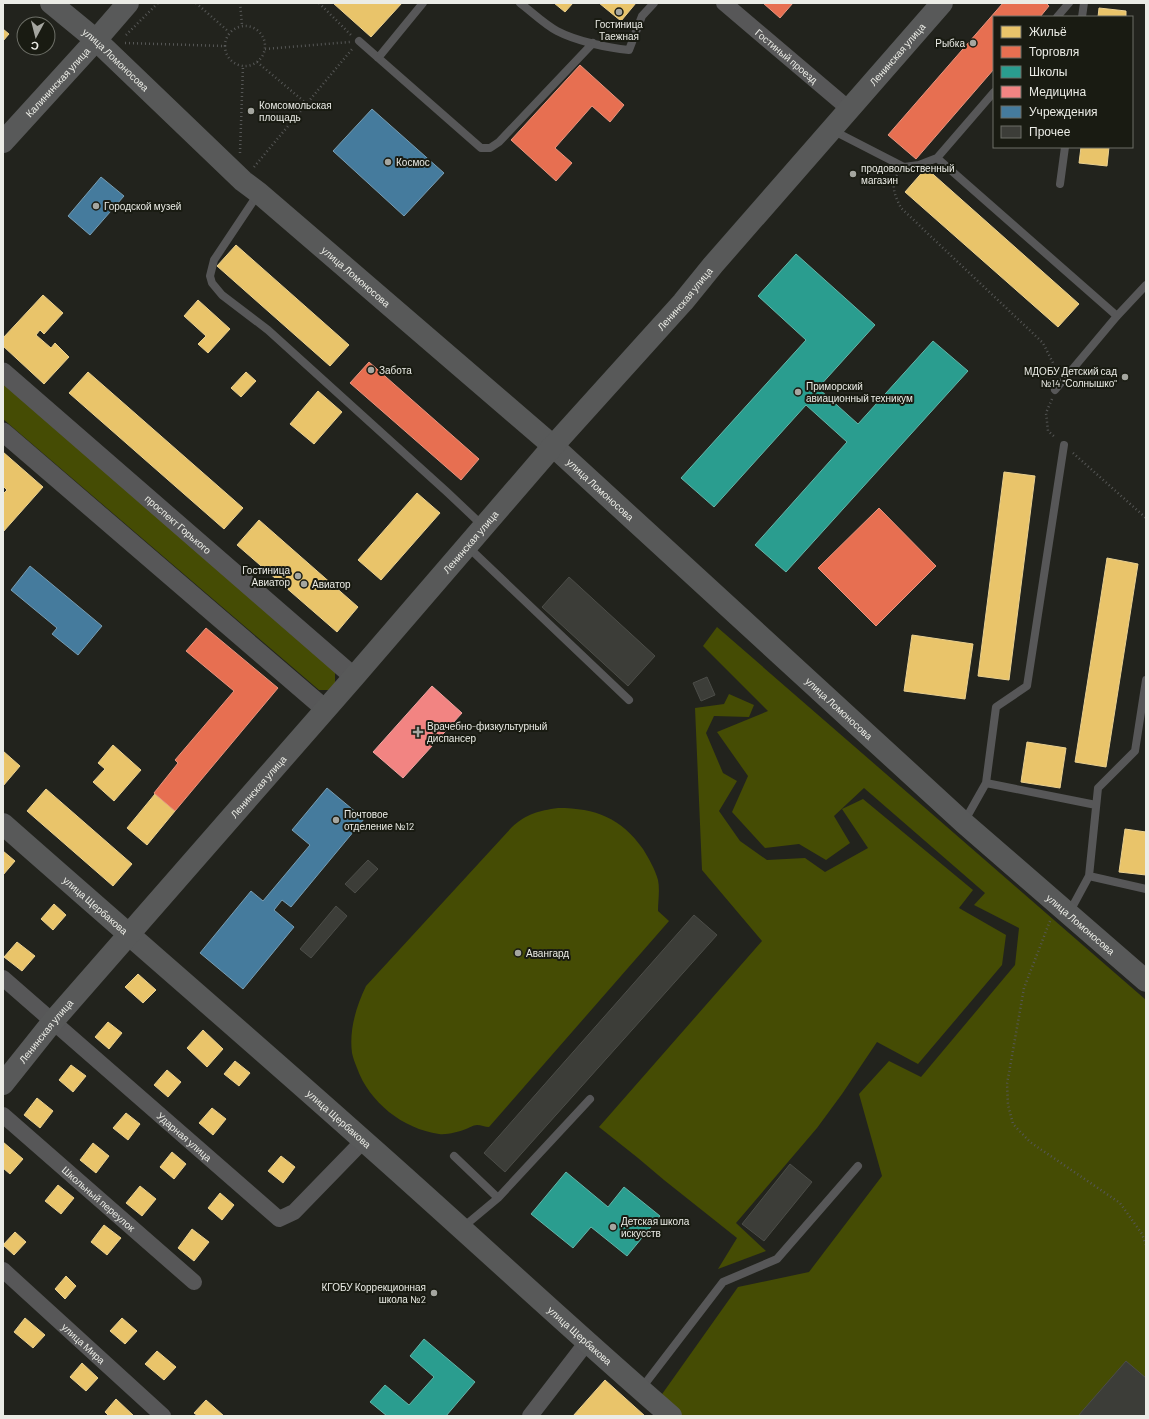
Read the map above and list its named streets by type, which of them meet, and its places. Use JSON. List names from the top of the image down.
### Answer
{
  "streets": {
    "main road": [
      "Ленинская улица",
      "улица Ломоносова",
      "Калининская улица",
      "улица Щербакова"
    ],
    "street": [
      "Гостиный проезд",
      "проспект Горького",
      "Ударная улица",
      "Школьный переулок",
      "улица Мира"
    ]
  },
  "crossings": [
    ["Ленинская улица", "Гостиный проезд"],
    ["Ленинская улица", "улица Ломоносова"],
    ["Ленинская улица", "проспект Горького"],
    ["Ленинская улица", "улица Щербакова"],
    ["Ленинская улица", "Ударная улица"],
    ["улица Ломоносова", "Калининская улица"],
    ["улица Щербакова", "Ударная улица"]
  ],
  "places": {
    "other": [
      "Гостиница Таежная",
      "Рыбка",
      "Комсомольская площадь",
      "Космос",
      "продовольственный магазин",
      "Городской музей",
      "Забота",
      "МДОБУ Детский сад №14 \"Солнышко\"",
      "Приморский авиационный техникум",
      "Гостиница Авиатор",
      "Авиатор",
      "Почтовое отделение №12",
      "Авангард",
      "Детская школа искусств",
      "КГОБУ Коррекционная школа №2"
    ],
    "health": ["Врачебно-физкультурный диспансер"]
  },
  "legend": [
    "Жильё",
    "Торговля",
    "Школы",
    "Медицина",
    "Учреждения",
    "Прочее"
  ],
  "north": "bottom"
}
